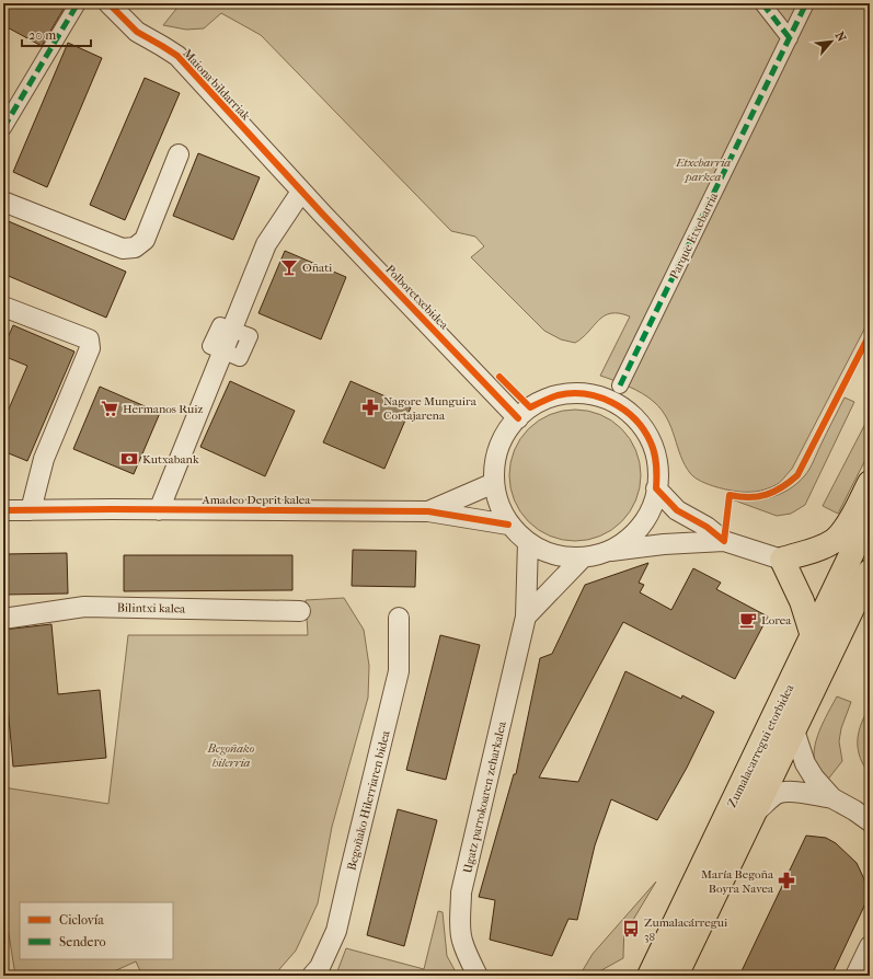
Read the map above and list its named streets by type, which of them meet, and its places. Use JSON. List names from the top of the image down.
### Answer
{
  "streets": {
    "main road": ["Zumalacarregui etorbidea"],
    "street": [
      "Maiona bildarriak",
      "Parque Etxebarria",
      "Polboretxebidea",
      "Amadeo Deprit kalea",
      "Bilintxi kalea",
      "Ugatz parrokoaren zeharkalea",
      "Begoñako Hilerriaren bidea"
    ]
  },
  "crossings": [
    ["Maiona bildarriak", "Polboretxebidea"]
  ],
  "parks": ["Etxebarria parkea", "Begoñako hilerria"],
  "places": {
    "bar": ["Oñati"],
    "pharmacy": ["Nagore Munguira Cortajarena", "María Begoña Boyra Navea"],
    "supermarket": ["Hermanos Ruiz"],
    "bank": ["Kutxabank"],
    "cafe": ["Lorea"],
    "bus stop": ["Zumalacárregui 38"]
  },
  "legend": ["Ciclovía", "Sendero"],
  "scale_bar": "20 m",
  "north": "top right"
}
